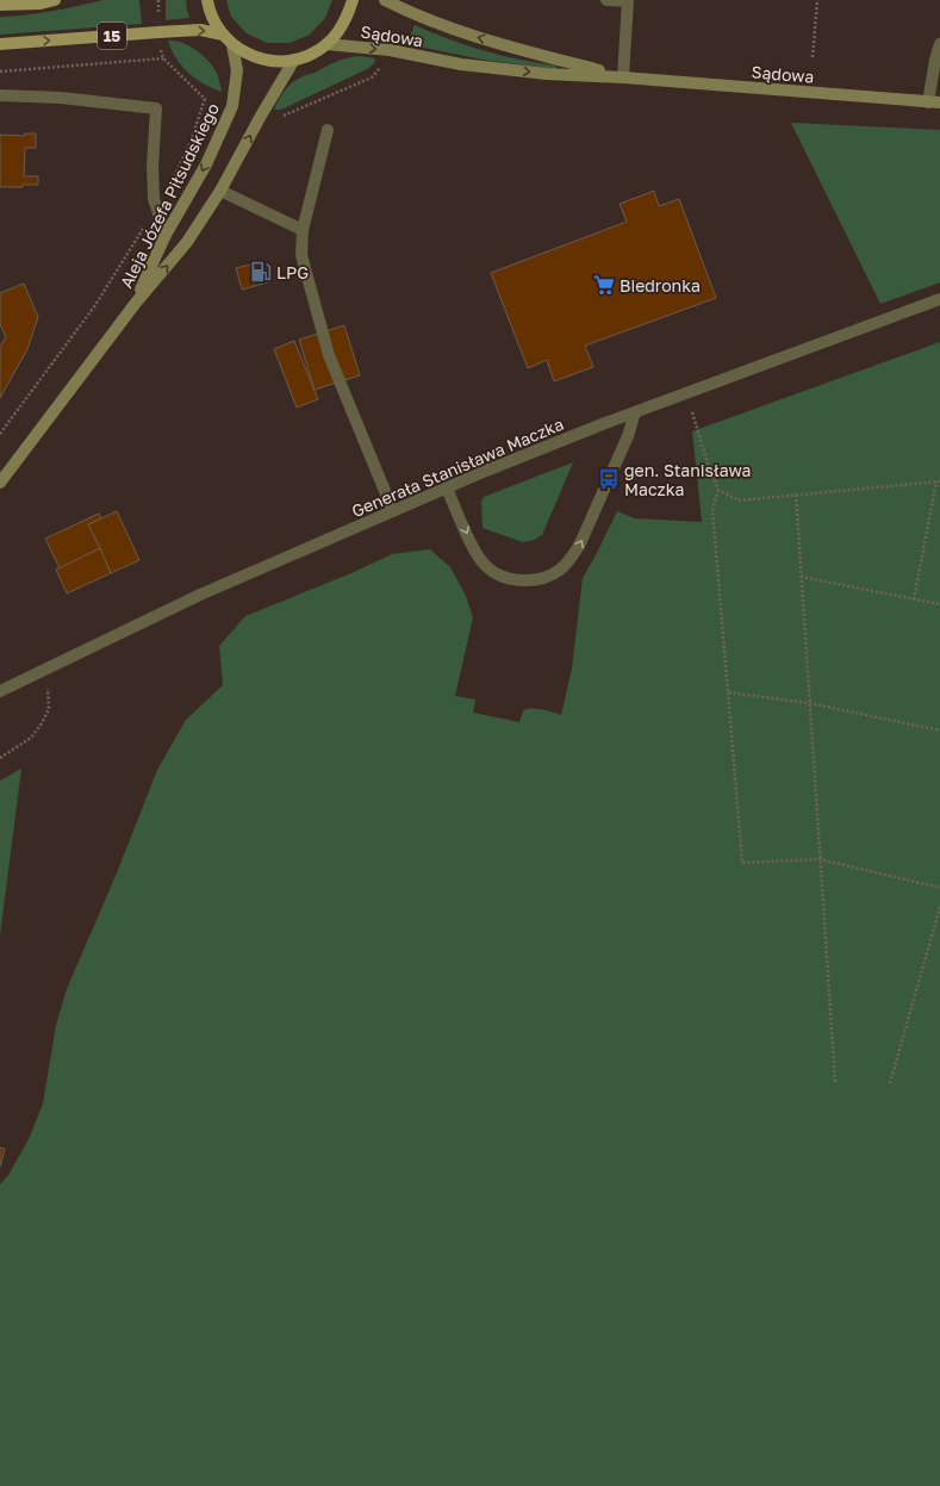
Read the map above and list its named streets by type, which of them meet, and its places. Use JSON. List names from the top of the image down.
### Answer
{
  "streets": {
    "main road": ["15", "Sądowa", "Aleja Józefa Piłsudskiego"],
    "street": ["Generała Stanisława Maczka"]
  },
  "places": {
    "fuel station": ["LPG"],
    "supermarket": ["Biedronka"],
    "bus stop": ["gen. Stanisława Maczka"]
  }
}
